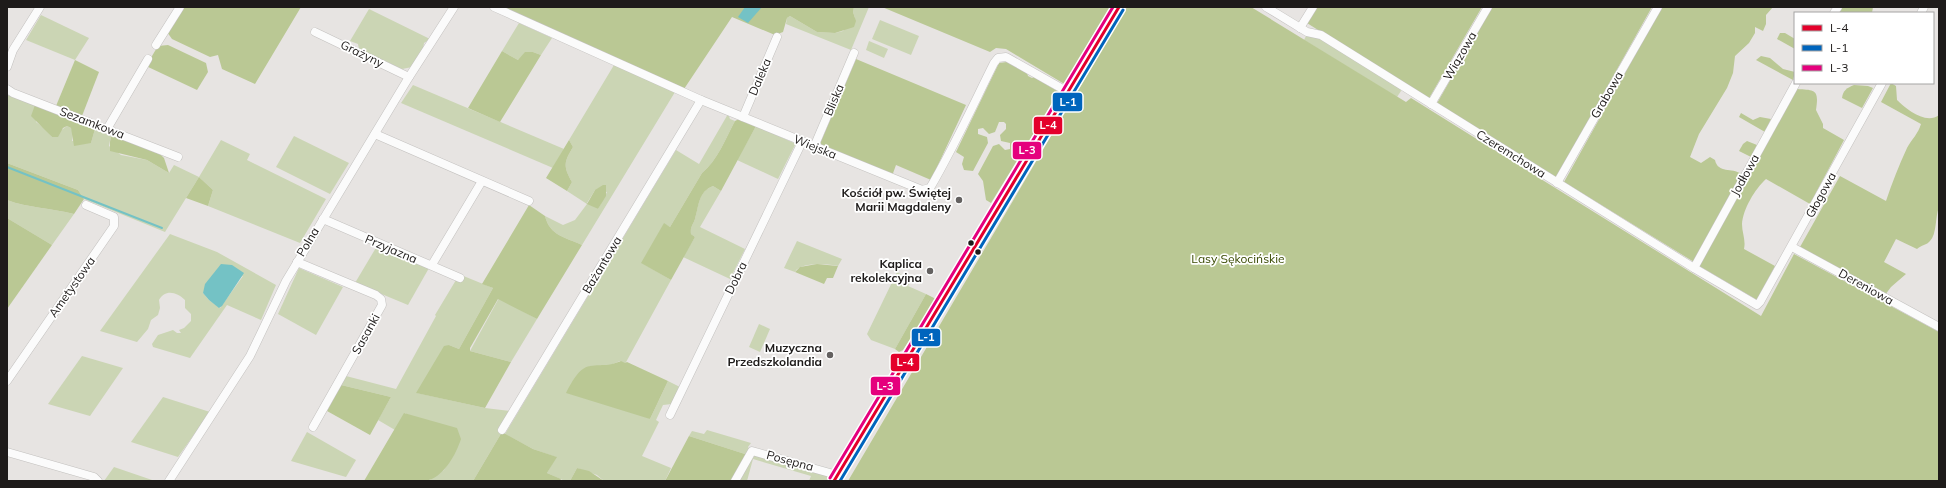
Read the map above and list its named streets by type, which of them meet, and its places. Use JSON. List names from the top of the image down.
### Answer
{
  "streets": {
    "street": [
      "Grażyny",
      "Wiązowa",
      "Daleka",
      "Grabowa",
      "Bliska",
      "Sezamkowa",
      "Wiejska",
      "Czeremchowa",
      "Jodłowa",
      "Głogowa",
      "Polna",
      "Przyjazna",
      "Bażantowa",
      "Dobra",
      "Ametystowa",
      "Dereniowa",
      "Sasanki",
      "Posępna"
    ]
  },
  "crossings": [
    ["Grażyny", "Polna"],
    ["Wiązowa", "Czeremchowa"],
    ["Daleka", "Wiejska"],
    ["Grabowa", "Czeremchowa"],
    ["Bliska", "Wiejska"],
    ["Wiejska", "Bażantowa"],
    ["Wiejska", "Dobra"],
    ["Czeremchowa", "Jodłowa"],
    ["Czeremchowa", "Głogowa"],
    ["Głogowa", "Dereniowa"],
    ["Polna", "Przyjazna"],
    ["Polna", "Sasanki"]
  ],
  "parks": ["Lasy Sękocińskie"],
  "places": ["Kościół pw. Świętej Marii Magdaleny", "Kaplica rekolekcyjna", "Muzyczna Przedszkolandia"],
  "lines": ["transit line L-4", "transit line L-3", "transit line L-1"],
  "legend": ["L-4", "L-1", "L-3"]
}
